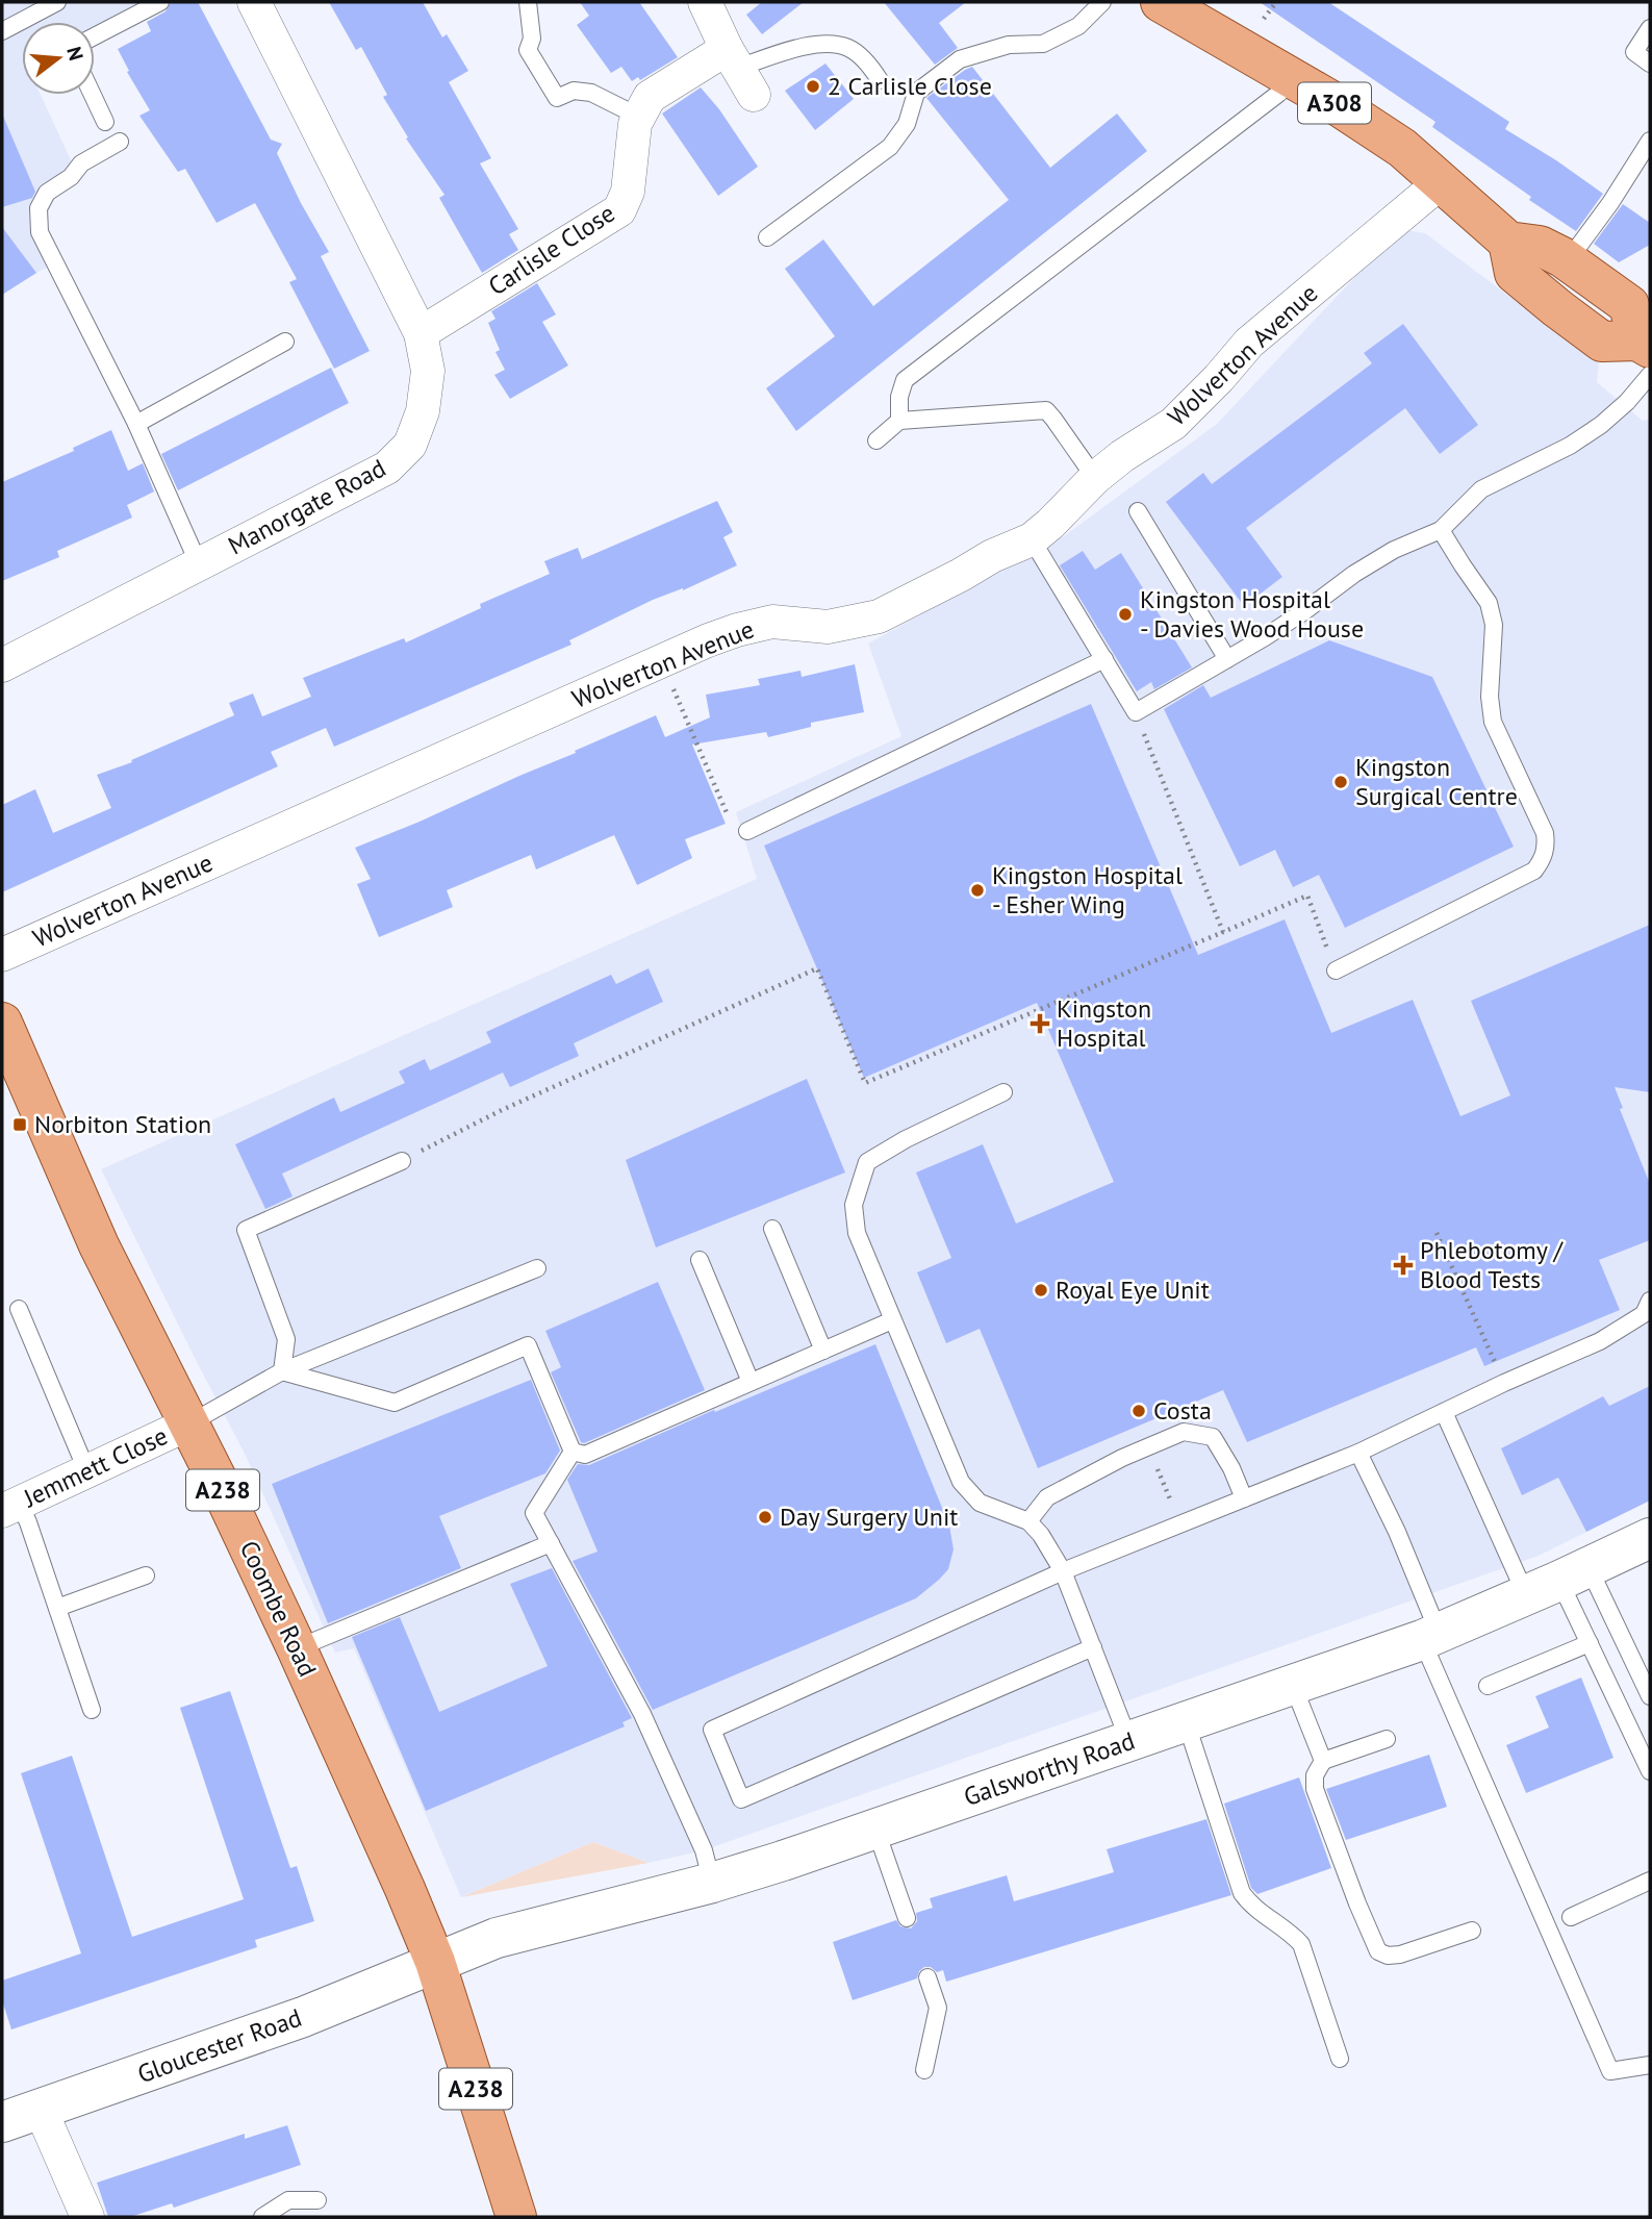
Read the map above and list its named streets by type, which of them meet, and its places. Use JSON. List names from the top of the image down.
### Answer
{
  "streets": {
    "main road": ["A308", "A238", "Coombe Road"],
    "street": [
      "Carlisle Close",
      "Wolverton Avenue",
      "Manorgate Road",
      "Jemmett Close",
      "Galsworthy Road",
      "Gloucester Road"
    ]
  },
  "crossings": [
    ["A308", "Wolverton Avenue"],
    ["Carlisle Close", "Manorgate Road"],
    ["Jemmett Close", "Coombe Road"],
    ["A238", "Coombe Road"],
    ["A238", "Galsworthy Road"],
    ["A238", "Gloucester Road"],
    ["Coombe Road", "Galsworthy Road"],
    ["Coombe Road", "Gloucester Road"],
    ["Galsworthy Road", "Gloucester Road"]
  ],
  "places": {
    "other": [
      "2 Carlisle Close",
      "Kingston Hospital - Davies Wood House",
      "Kingston Surgical Centre",
      "Kingston Hospital - Esher Wing",
      "Royal Eye Unit",
      "Costa",
      "Day Surgery Unit"
    ],
    "health": ["Kingston Hospital", "Phlebotomy / Blood Tests"],
    "transit": ["Norbiton Station"]
  },
  "north": "right"
}
